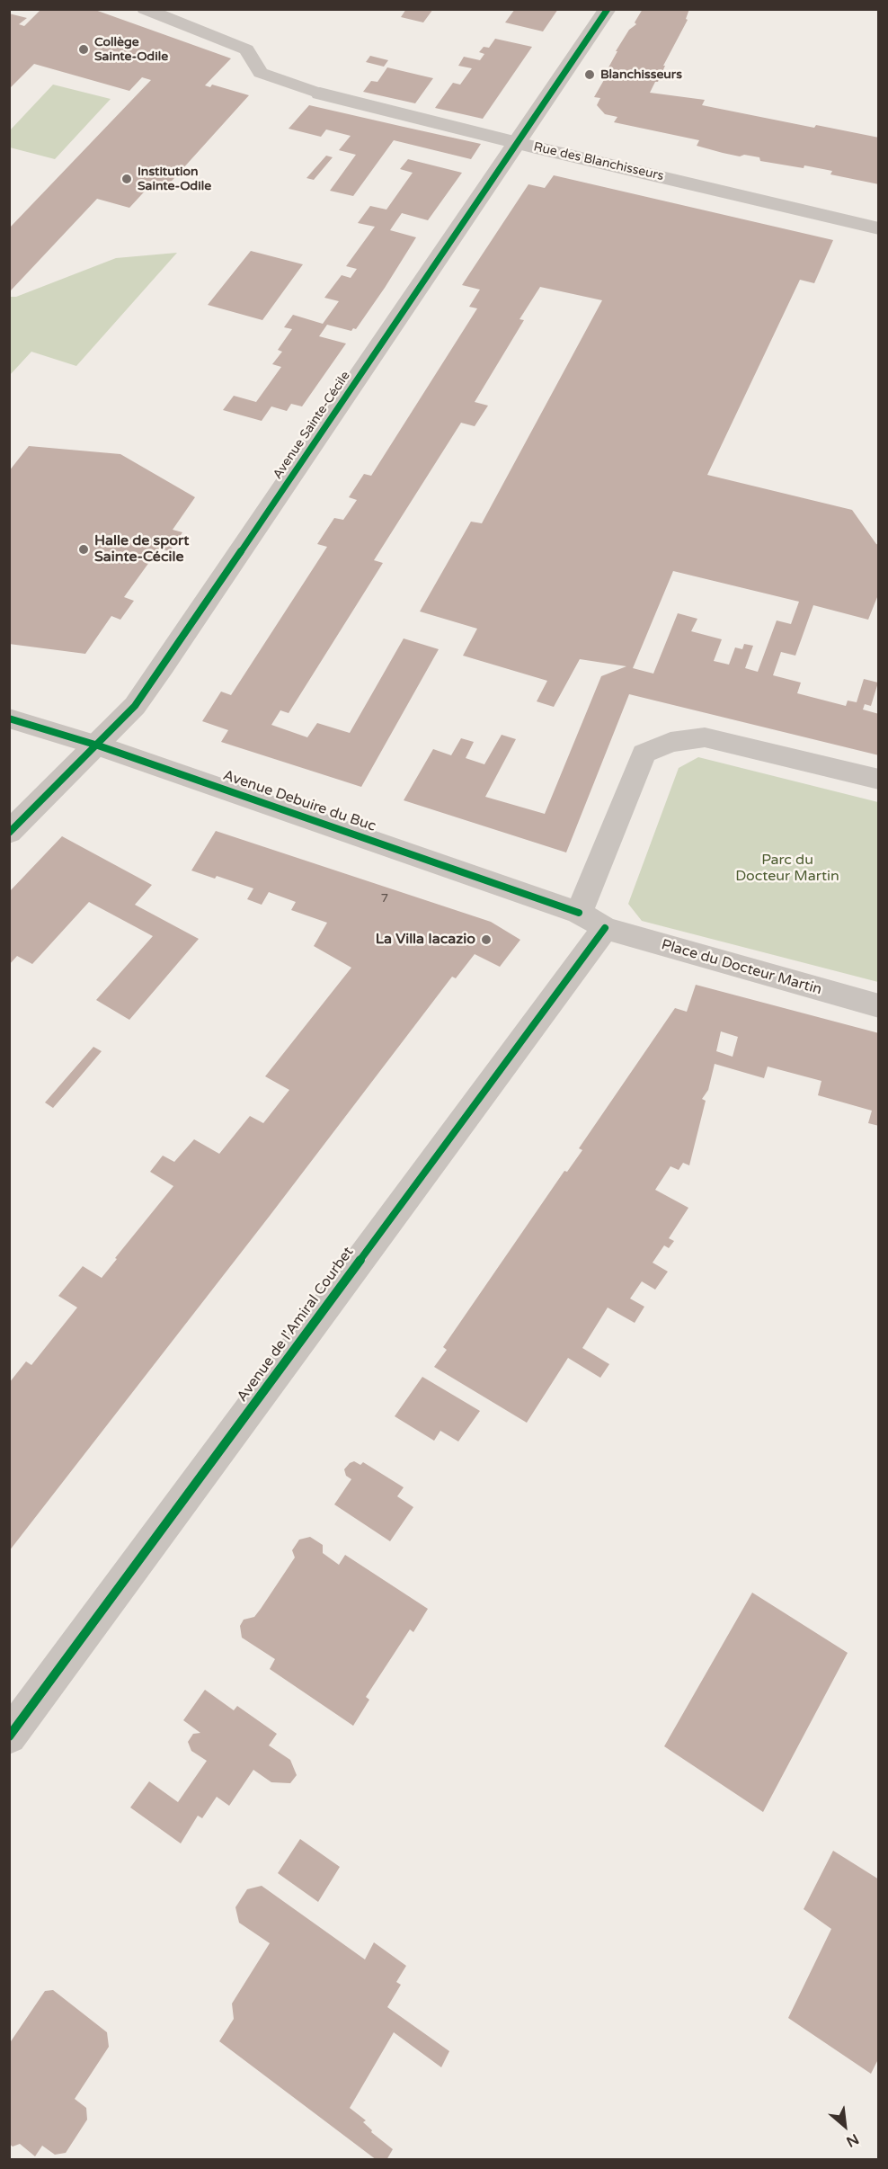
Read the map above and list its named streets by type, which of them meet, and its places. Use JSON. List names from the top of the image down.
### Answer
{
  "streets": {
    "street": [
      "Rue des Blanchisseurs",
      "Avenue Sainte-Cécile",
      "Avenue Debuire du Buc",
      "Place du Docteur Martin",
      "Avenue de l'Amiral Courbet"
    ]
  },
  "crossings": [
    ["Rue des Blanchisseurs", "Avenue Sainte-Cécile"],
    ["Avenue Sainte-Cécile", "Avenue Debuire du Buc"],
    ["Avenue Debuire du Buc", "Place du Docteur Martin"],
    ["Avenue Debuire du Buc", "Avenue de l'Amiral Courbet"],
    ["Place du Docteur Martin", "Avenue de l'Amiral Courbet"]
  ],
  "parks": ["Parc du Docteur Martin"],
  "places": [
    "Collège Sainte-Odile",
    "Blanchisseurs",
    "Institution Sainte-Odile",
    "Halle de sport Sainte-Cécile",
    "La Villa Iacazio"
  ],
  "house_numbers": ["7"],
  "north": "bottom right"
}
